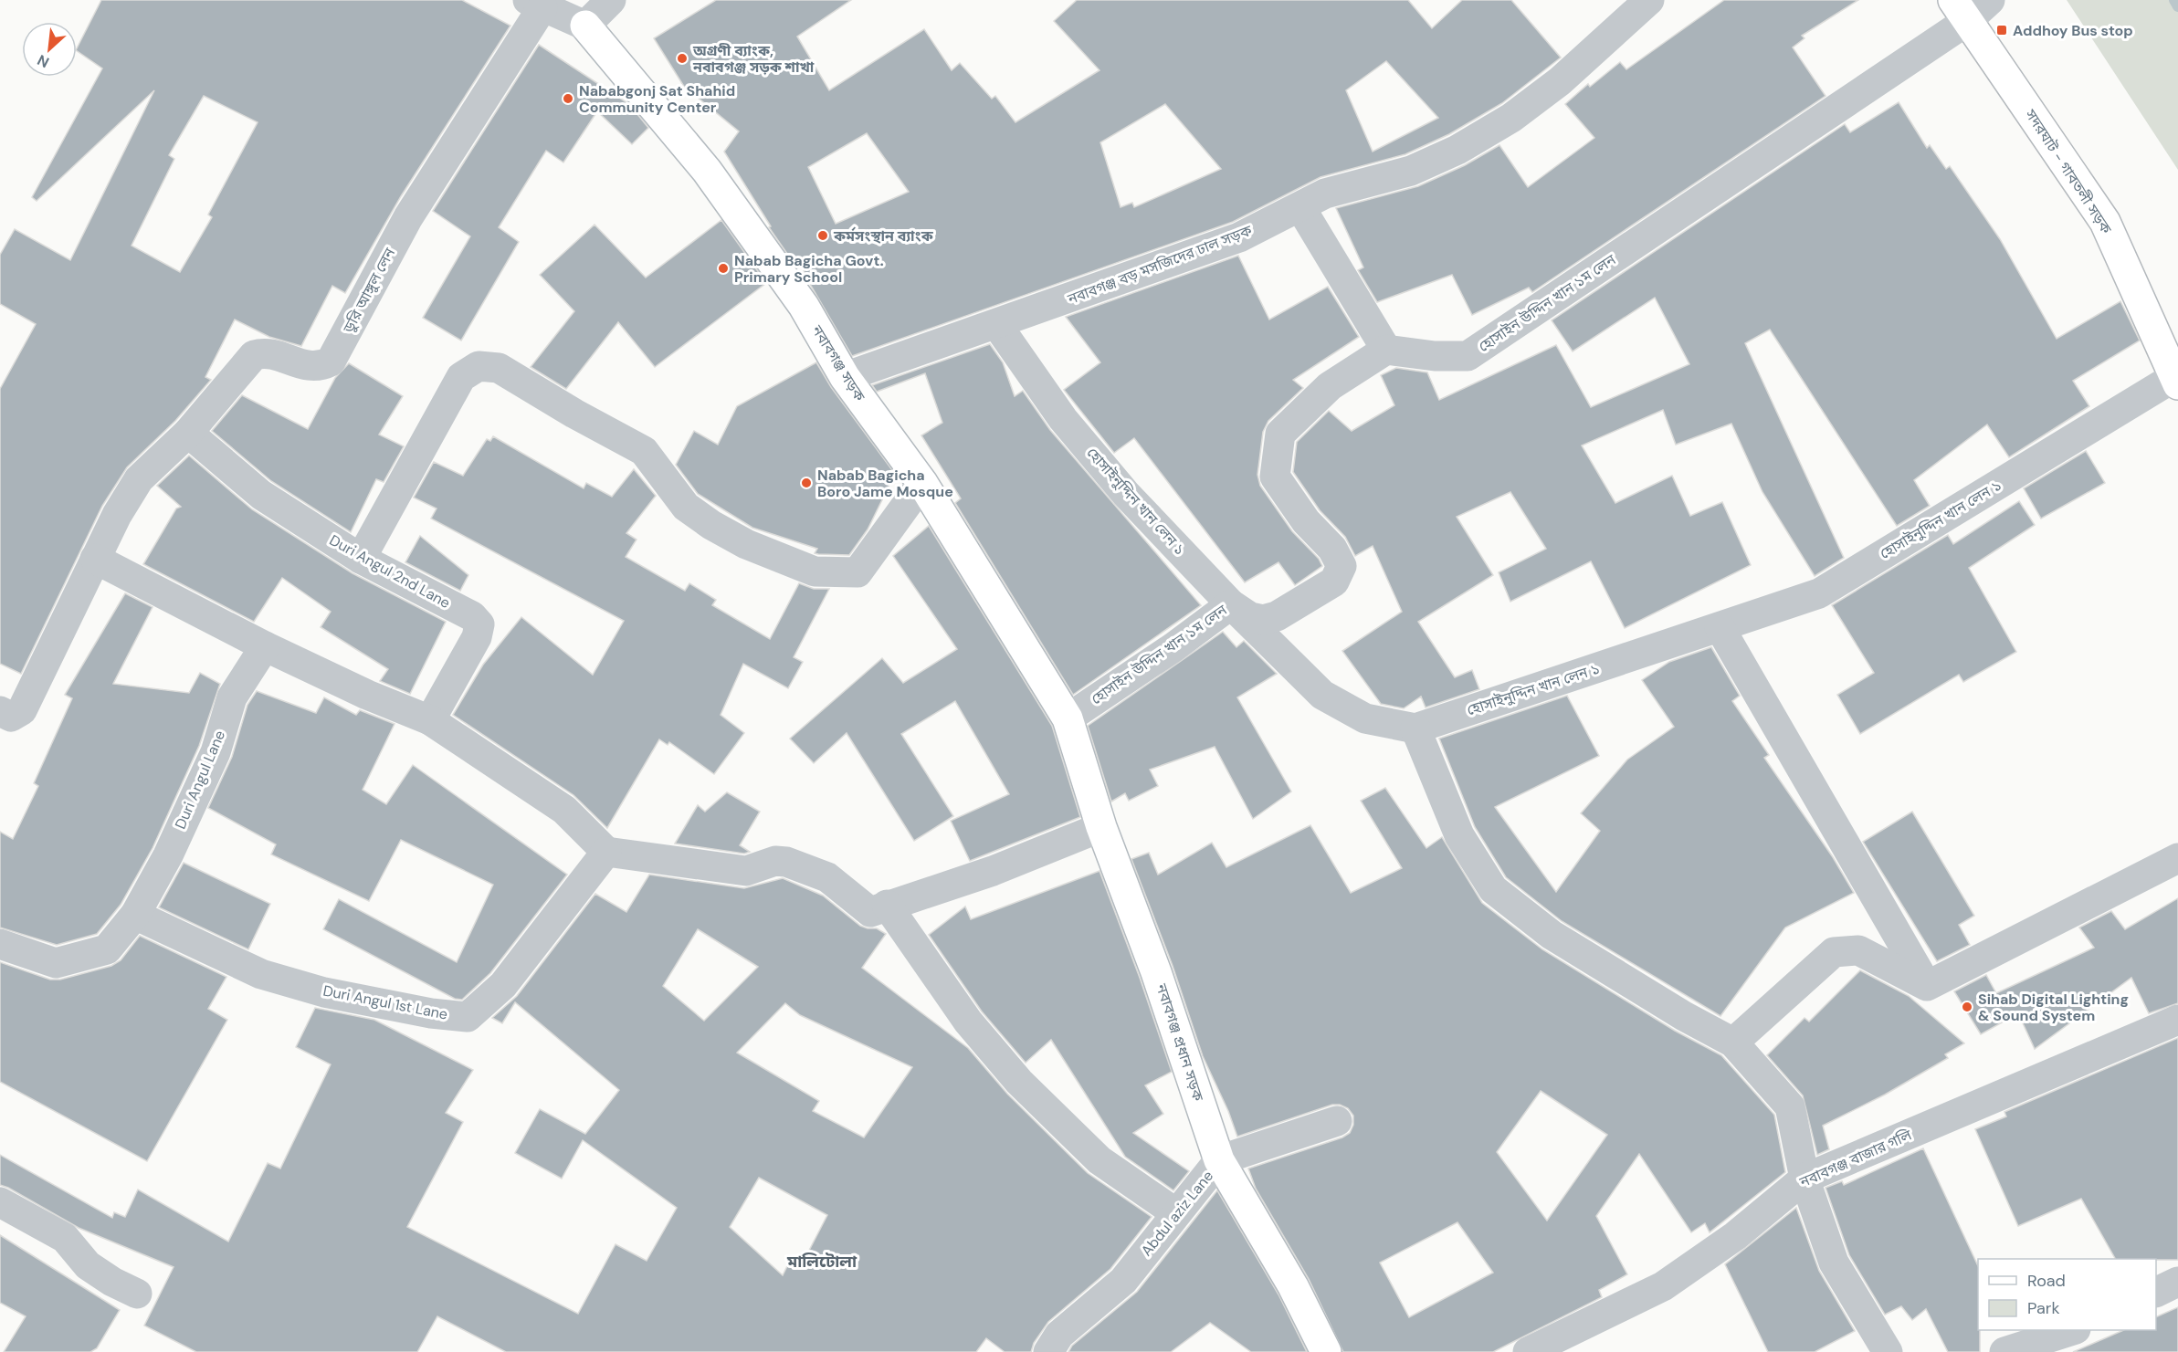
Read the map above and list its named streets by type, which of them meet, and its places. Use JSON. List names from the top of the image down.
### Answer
{
  "streets": {
    "main road": ["সদরঘাট - গাবতলী সড়ক", "নবাবগঞ্জ সড়ক", "নবাবগঞ্জ প্রধান সড়ক"],
    "street": [
      "নবাবগঞ্জ বড় মসজিদের ঢাল সড়ক",
      "ডুরি আঙ্গুল লেন",
      "হোসাইন উদ্দিন খান ১ম লেন",
      "হোসাইনুদ্দিন খান লেন ১",
      "Duri Angul 2nd Lane",
      "Duri Angul Lane",
      "Duri Angul 1st Lane",
      "নবাবগঞ্জ বাজার গলি",
      "Abdul aziz Lane"
    ]
  },
  "crossings": [
    ["সদরঘাট - গাবতলী সড়ক", "হোসাইন উদ্দিন খান ১ম লেন"],
    ["সদরঘাট - গাবতলী সড়ক", "হোসাইনুদ্দিন খান লেন ১"],
    ["নবাবগঞ্জ বড় মসজিদের ঢাল সড়ক", "নবাবগঞ্জ সড়ক"],
    ["নবাবগঞ্জ বড় মসজিদের ঢাল সড়ক", "হোসাইনুদ্দিন খান লেন ১"],
    ["ডুরি আঙ্গুল লেন", "Duri Angul 2nd Lane"],
    ["হোসাইন উদ্দিন খান ১ম লেন", "নবাবগঞ্জ সড়ক"],
    ["হোসাইন উদ্দিন খান ১ম লেন", "হোসাইনুদ্দিন খান লেন ১"],
    ["হোসাইন উদ্দিন খান ১ম লেন", "নবাবগঞ্জ প্রধান সড়ক"],
    ["নবাবগঞ্জ সড়ক", "নবাবগঞ্জ প্রধান সড়ক"],
    ["Duri Angul Lane", "Duri Angul 1st Lane"],
    ["নবাবগঞ্জ প্রধান সড়ক", "Abdul aziz Lane"]
  ],
  "districts": ["মালিটোলা"],
  "places": {
    "transit": ["Addhoy Bus stop"],
    "other": [
      "অগ্রণী ব্যাংক, নবাবগঞ্জ সড়ক শাখা",
      "Nababgonj Sat Shahid Community Center",
      "কর্মসংস্থান ব্যাংক",
      "Nabab Bagicha Govt. Primary School",
      "Nabab Bagicha Boro Jame Mosque",
      "Sihab Digital Lighting & Sound System"
    ]
  },
  "legend": ["Road", "Park"],
  "north": "bottom left"
}
